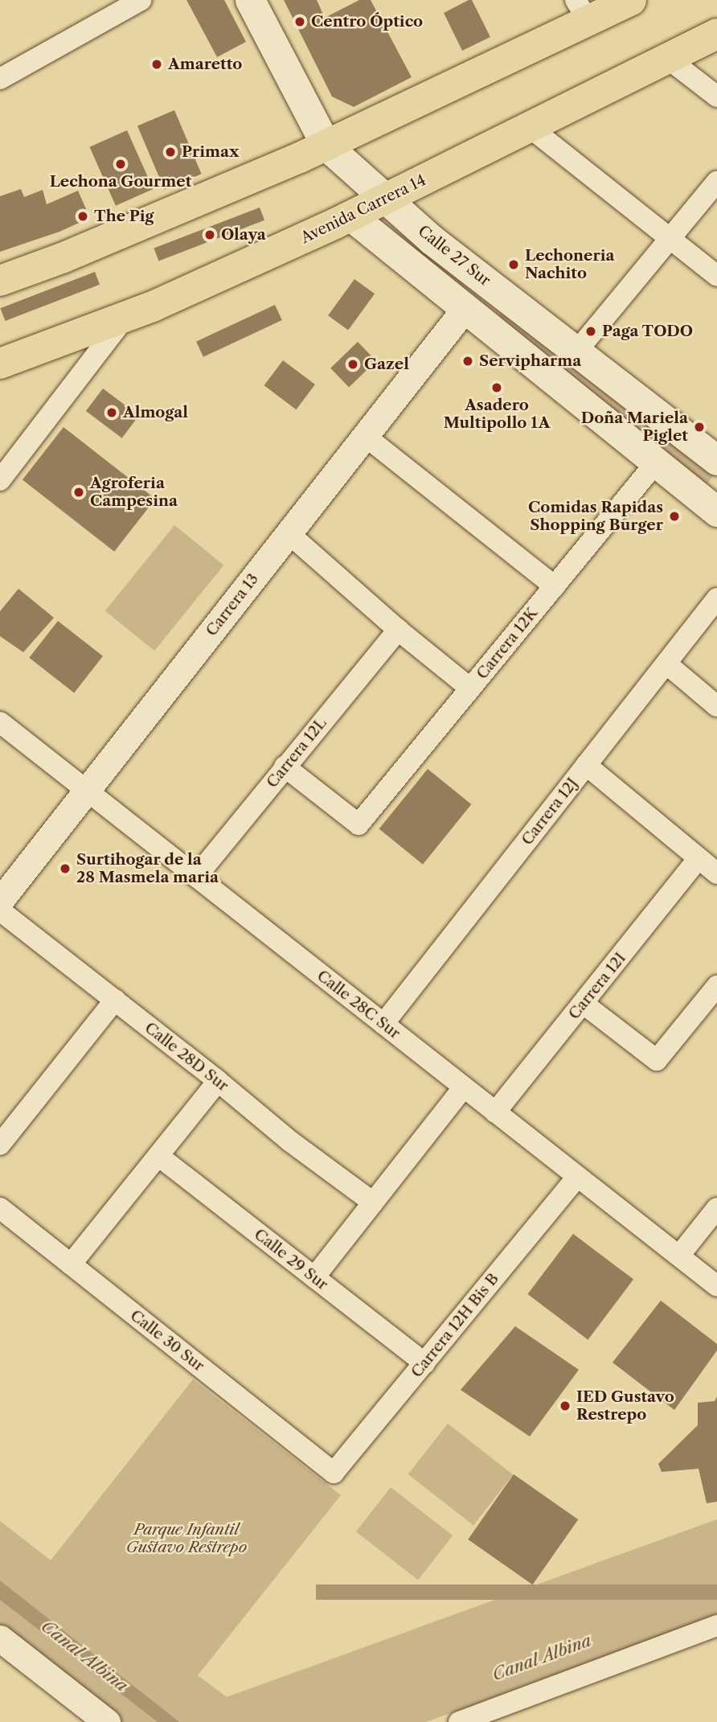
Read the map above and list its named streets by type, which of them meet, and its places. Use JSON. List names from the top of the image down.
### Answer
{
  "streets": {
    "main road": ["Avenida Carrera 14", "Calle 27 Sur"],
    "street": [
      "Carrera 13",
      "Carrera 12K",
      "Carrera 12L",
      "Carrera 12J",
      "Carrera 12I",
      "Calle 28C Sur",
      "Calle 28D Sur",
      "Calle 29 Sur",
      "Carrera 12H Bis B",
      "Calle 30 Sur"
    ]
  },
  "crossings": [
    ["Avenida Carrera 14", "Calle 27 Sur"],
    ["Carrera 13", "Calle 28C Sur"],
    ["Carrera 12K", "Carrera 12L"],
    ["Carrera 12L", "Calle 28C Sur"],
    ["Carrera 12J", "Calle 28C Sur"],
    ["Carrera 12I", "Calle 28C Sur"],
    ["Calle 28C Sur", "Carrera 12H Bis B"],
    ["Calle 29 Sur", "Carrera 12H Bis B"],
    ["Carrera 12H Bis B", "Calle 30 Sur"]
  ],
  "water": ["Canal Albina"],
  "parks": ["Parque Infantil Gustavo Restrepo"],
  "places": [
    "Centro Óptico",
    "Amaretto",
    "Primax",
    "Lechona Gourmet",
    "The Pig",
    "Olaya",
    "Lechoneria Nachito",
    "Paga TODO",
    "Servipharma",
    "Gazel",
    "Asadero Multipollo 1A",
    "Almogal",
    "Doña Mariela Piglet",
    "Agroferia Campesina",
    "Comidas Rapidas Shopping Burger",
    "Surtihogar de la 28 Masmela maria",
    "IED Gustavo Restrepo"
  ]
}
